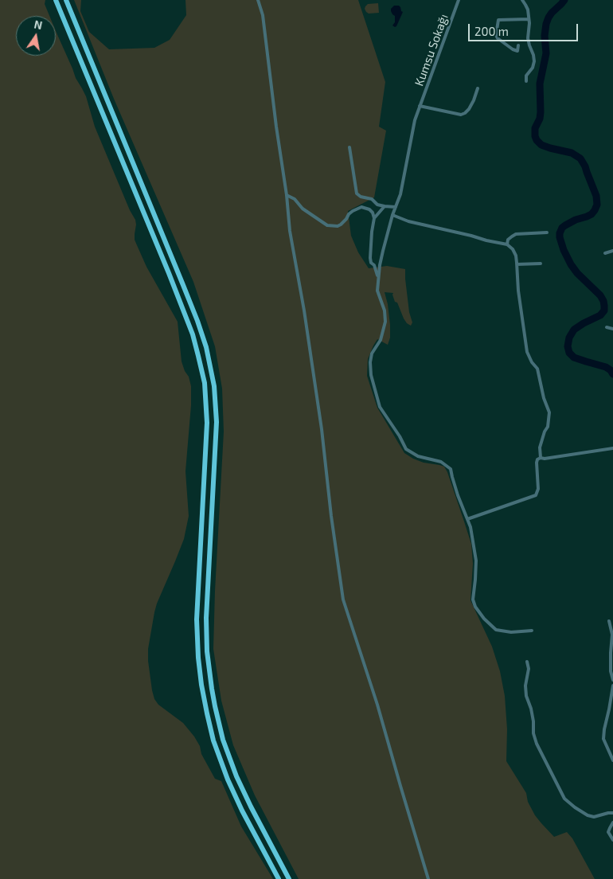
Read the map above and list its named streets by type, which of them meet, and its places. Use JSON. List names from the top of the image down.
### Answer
{
  "streets": {
    "street": ["Kumsu Sokağı"]
  },
  "scale_bar": "200 m",
  "north": "top"
}
